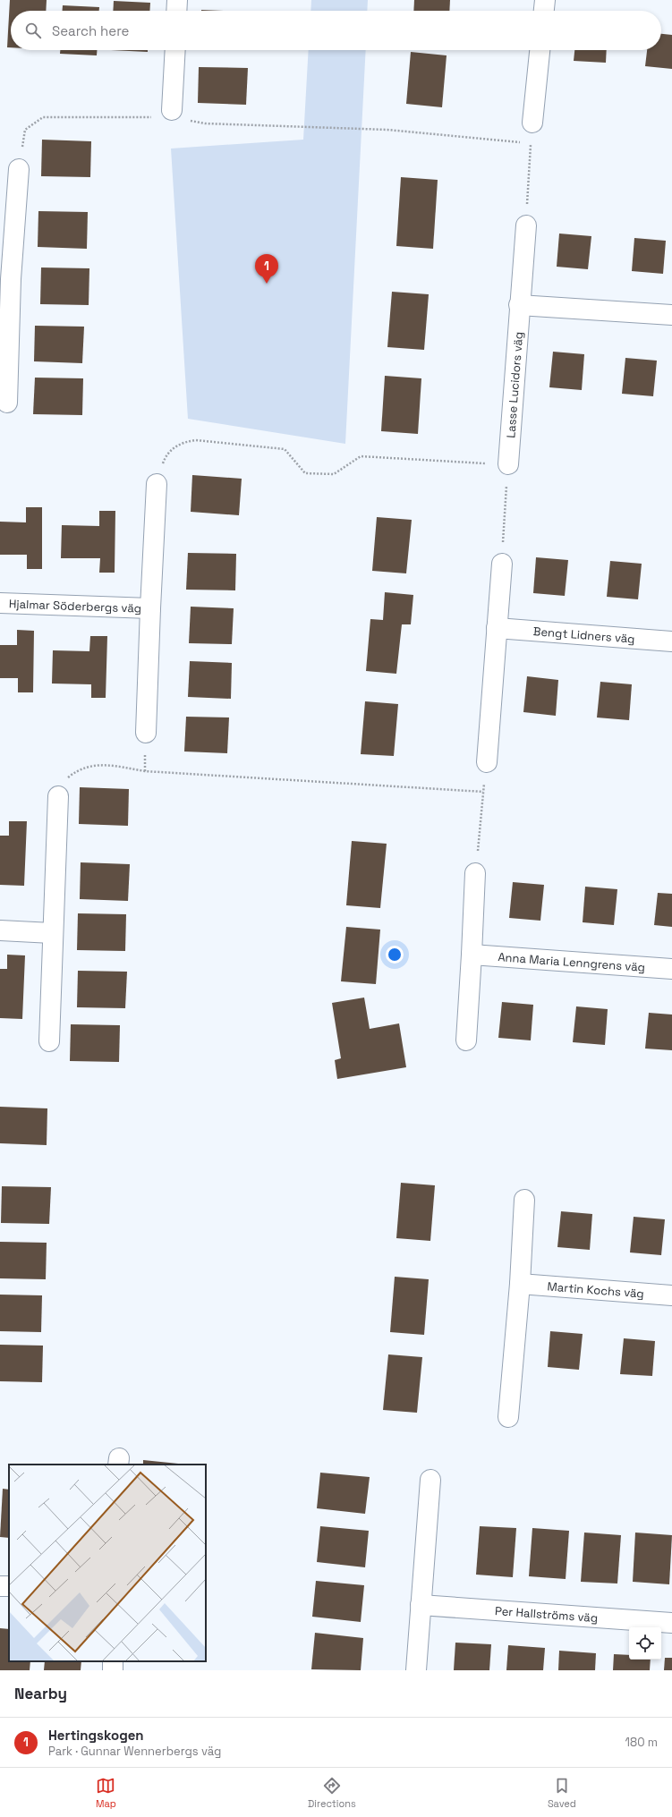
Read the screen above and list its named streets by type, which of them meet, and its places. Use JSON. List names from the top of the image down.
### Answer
{
  "streets": {
    "street": [
      "Lasse Lucidors väg",
      "Hjalmar Söderbergs väg",
      "Bengt Lidners väg",
      "Anna Maria Lenngrens väg",
      "Martin Kochs väg",
      "Per Hallströms väg"
    ]
  },
  "page": {
    "search": "Search here",
    "pins": "1",
    "heading": "Nearby",
    "list": [
      {
        "mark": "1",
        "name": "Hertingskogen",
        "note": "Park · Gunnar Wennerbergs väg",
        "value": "180 m"
      }
    ],
    "nav": ["Map", "Directions", "Saved"]
  }
}
